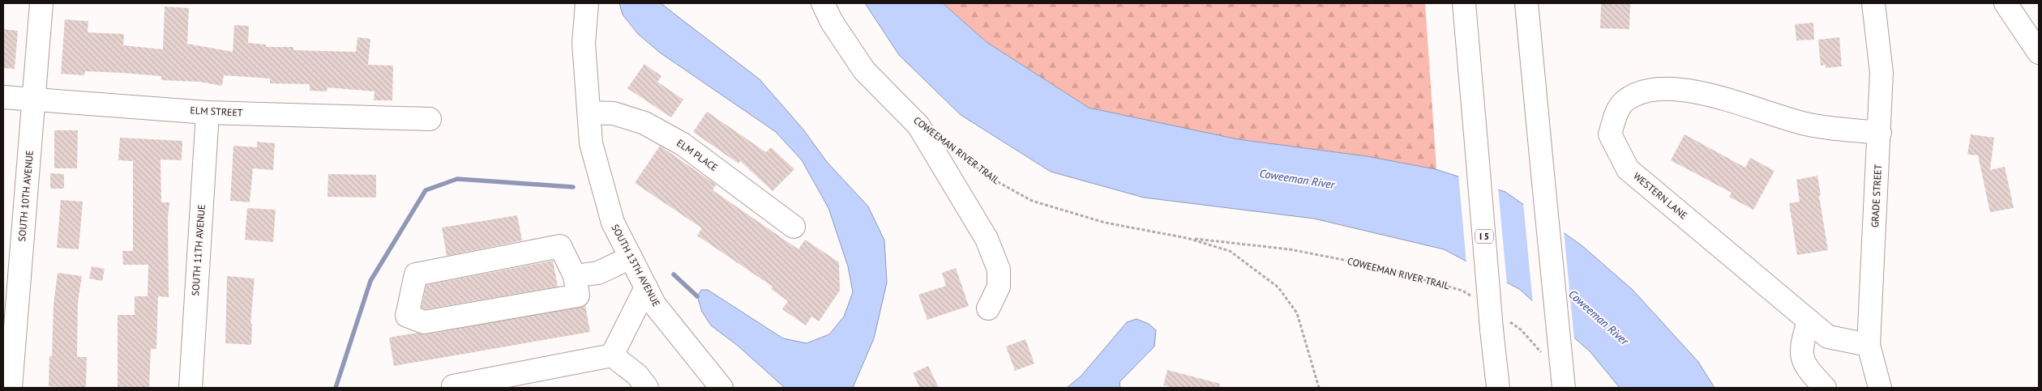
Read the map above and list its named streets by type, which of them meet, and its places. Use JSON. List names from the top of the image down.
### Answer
{
  "streets": {
    "main road": [
      "ELM STREET",
      "COWEEMAN RIVER TRAIL",
      "ELM PLACE",
      "SOUTH 10TH AVENUE",
      "WESTERN LANE",
      "GRADE STREET",
      "I 5",
      "SOUTH 11TH AVENUE",
      "SOUTH 13TH AVENUE"
    ]
  },
  "crossings": [
    ["ELM STREET", "SOUTH 10TH AVENUE"],
    ["ELM STREET", "SOUTH 11TH AVENUE"],
    ["ELM PLACE", "SOUTH 13TH AVENUE"],
    ["WESTERN LANE", "GRADE STREET"]
  ],
  "water": ["Coweeman River"]
}
